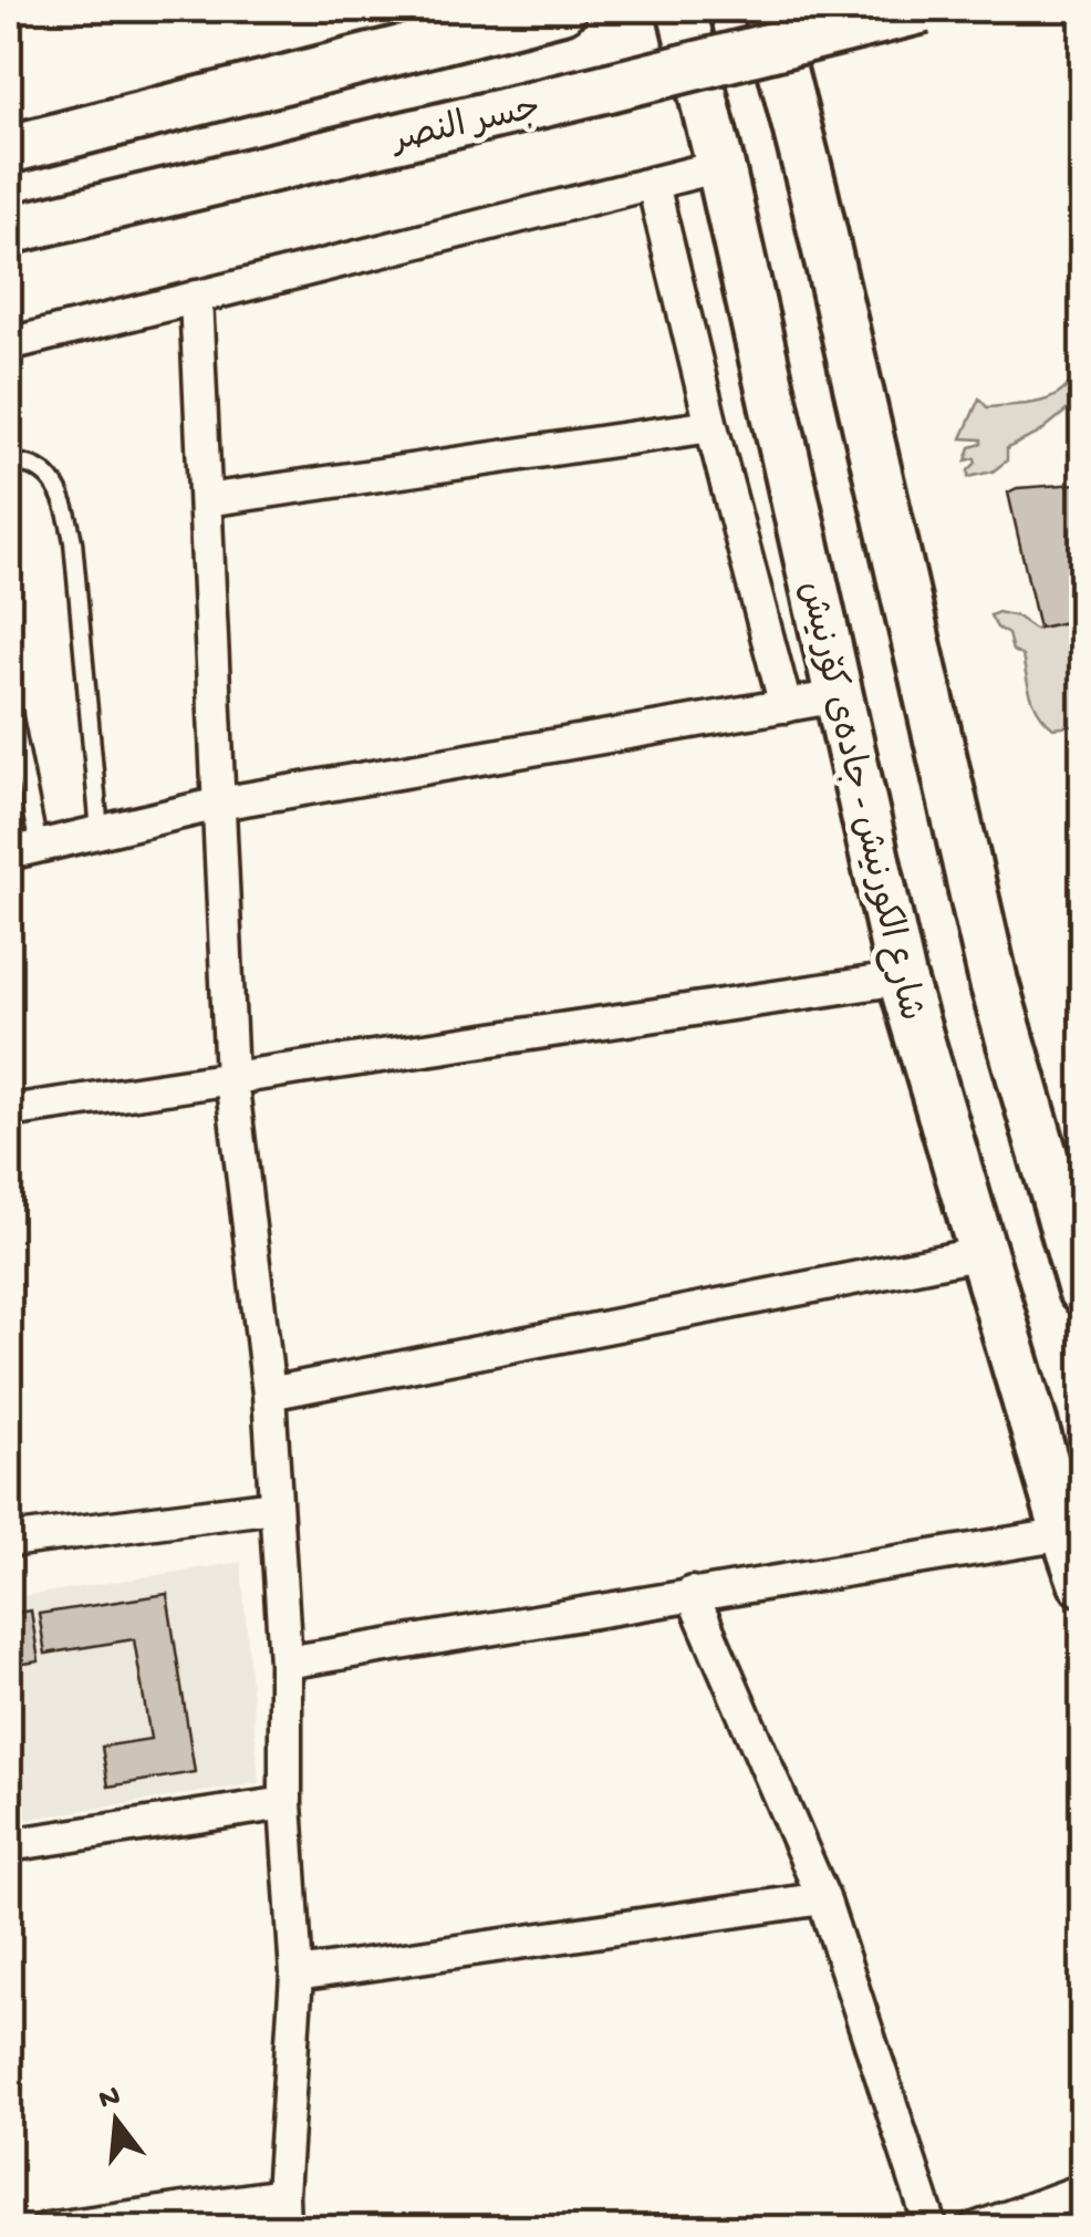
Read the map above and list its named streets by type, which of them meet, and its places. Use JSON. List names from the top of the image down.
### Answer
{
  "streets": {
    "main road": ["جسر النصر", "شارع الكورنيش - جادەی کۆرنیش"]
  },
  "north": "top"
}
